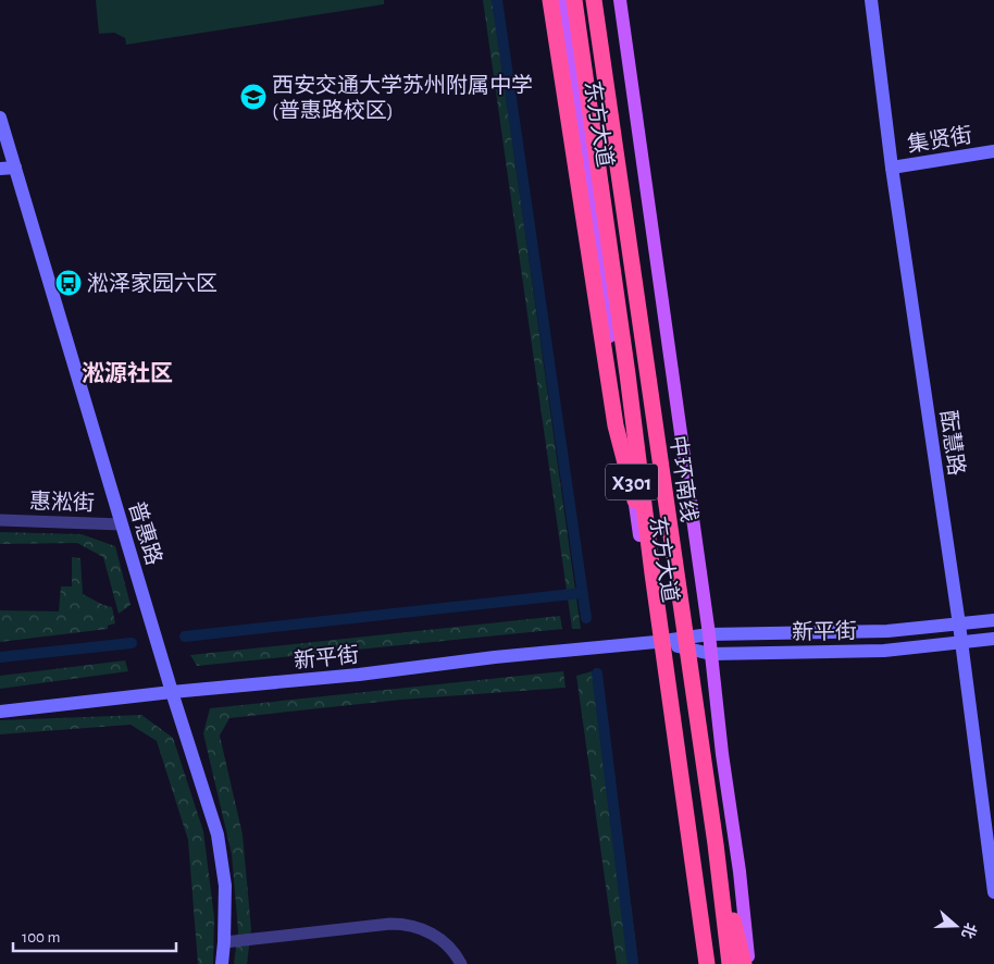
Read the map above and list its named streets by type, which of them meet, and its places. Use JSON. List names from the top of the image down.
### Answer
{
  "streets": {
    "highway": ["中环南线"],
    "main road": [
      "东方大道",
      "集贤街",
      "酝慧路",
      "X301",
      "普惠路",
      "新平街"
    ],
    "street": ["惠淞街"]
  },
  "crossings": [
    ["东方大道", "新平街"],
    ["集贤街", "酝慧路"],
    ["酝慧路", "新平街"],
    ["惠淞街", "普惠路"],
    ["普惠路", "新平街"]
  ],
  "districts": ["淞源社区"],
  "places": {
    "school or university": ["西安交通大学苏州附属中学 (普惠路校区)"],
    "bus stop": ["淞泽家园六区"]
  },
  "scale_bar": "100 m",
  "north": "right"
}
